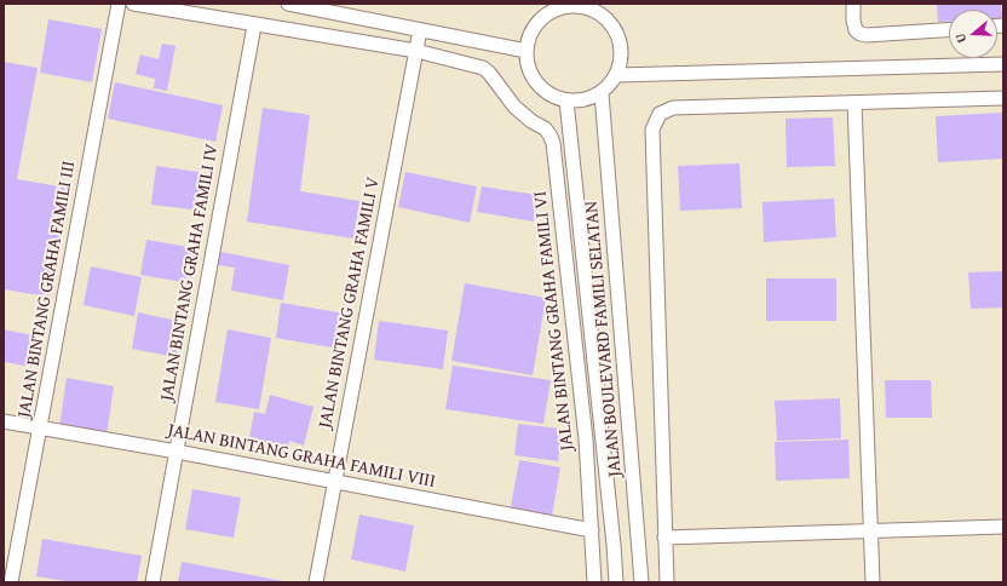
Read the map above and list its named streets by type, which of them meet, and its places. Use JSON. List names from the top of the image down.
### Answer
{
  "streets": {
    "street": [
      "JALAN BINTANG GRAHA FAMILI IV",
      "JALAN BINTANG GRAHA FAMILI III",
      "JALAN BINTANG GRAHA FAMILI V",
      "JALAN BINTANG GRAHA FAMILI VI",
      "JALAN BOULEVARD FAMILI SELATAN",
      "JALAN BINTANG GRAHA FAMILI VIII"
    ]
  },
  "crossings": [
    ["JALAN BINTANG GRAHA FAMILI IV", "JALAN BINTANG GRAHA FAMILI VI"],
    ["JALAN BINTANG GRAHA FAMILI IV", "JALAN BINTANG GRAHA FAMILI VIII"],
    ["JALAN BINTANG GRAHA FAMILI III", "JALAN BINTANG GRAHA FAMILI VIII"],
    ["JALAN BINTANG GRAHA FAMILI V", "JALAN BINTANG GRAHA FAMILI VI"],
    ["JALAN BINTANG GRAHA FAMILI V", "JALAN BINTANG GRAHA FAMILI VIII"],
    ["JALAN BINTANG GRAHA FAMILI VI", "JALAN BINTANG GRAHA FAMILI VIII"]
  ],
  "north": "left"
}
